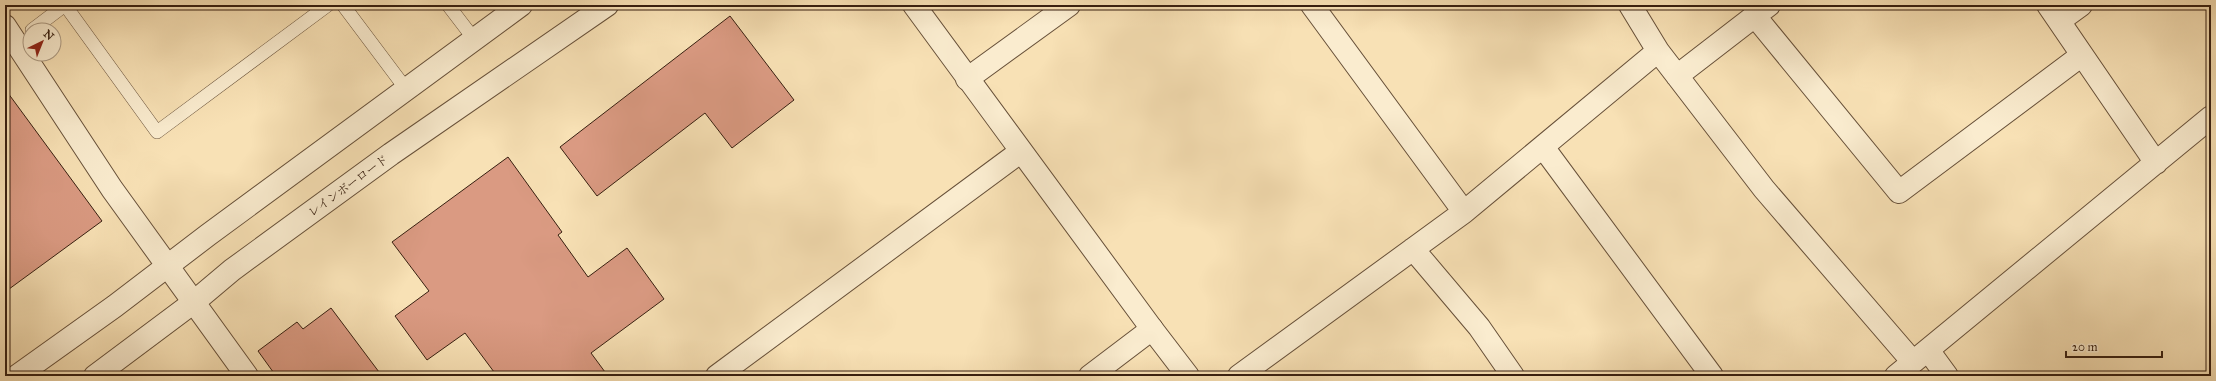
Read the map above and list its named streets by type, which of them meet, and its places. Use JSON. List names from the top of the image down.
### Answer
{
  "streets": {
    "street": ["レインボーロード"]
  },
  "scale_bar": "20 m",
  "north": "top right"
}
